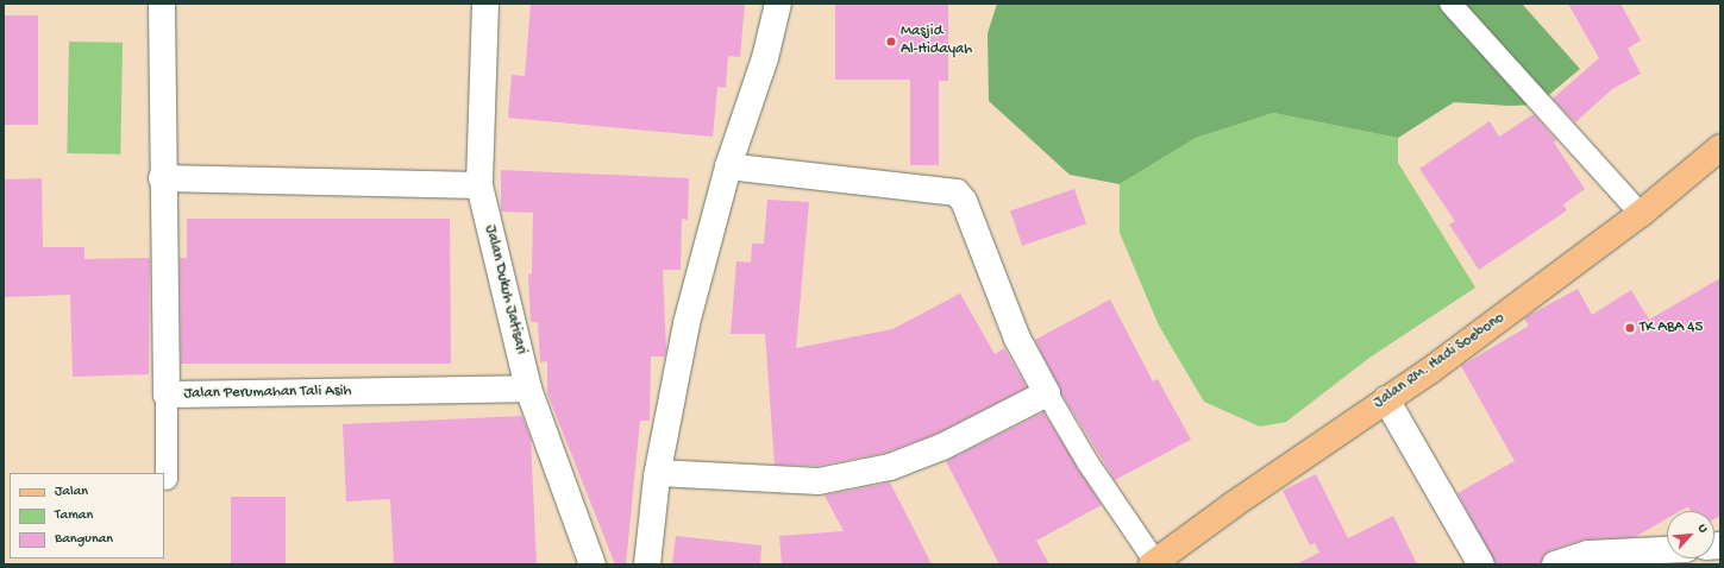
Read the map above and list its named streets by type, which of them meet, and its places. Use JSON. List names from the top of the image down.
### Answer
{
  "streets": {
    "main road": ["Jalan RM. Hadi Soebono"],
    "street": ["Jalan Dukuh Jatisari", "Jalan Perumahan Tali Asih"]
  },
  "crossings": [
    ["Jalan Dukuh Jatisari", "Jalan Perumahan Tali Asih"]
  ],
  "places": ["Masjid Al-Hidayah", "TK ABA 45"],
  "legend": ["Jalan", "Taman", "Bangunan"],
  "north": "top right"
}
